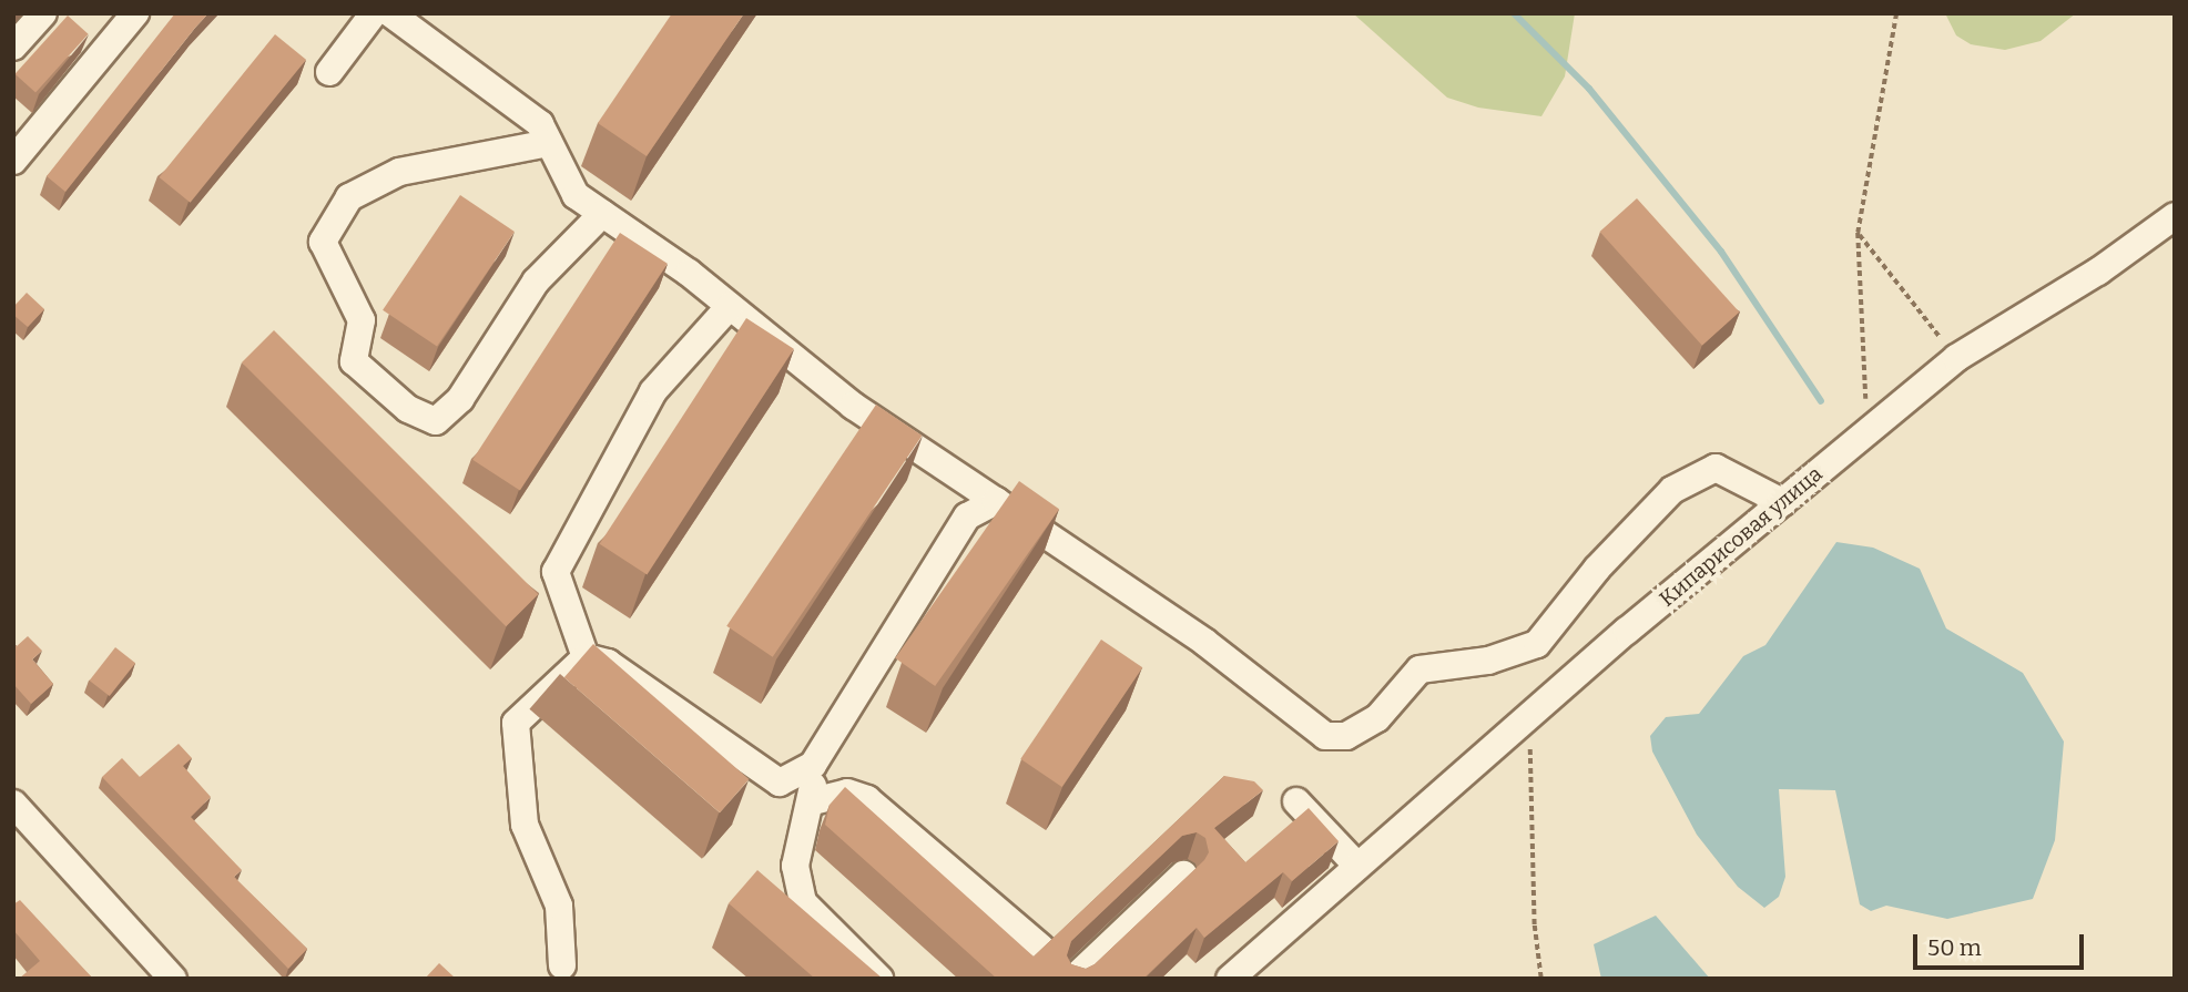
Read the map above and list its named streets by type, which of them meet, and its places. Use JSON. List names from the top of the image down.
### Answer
{
  "streets": {
    "street": ["Кипарисовая улица"]
  },
  "scale_bar": "50 m"
}
